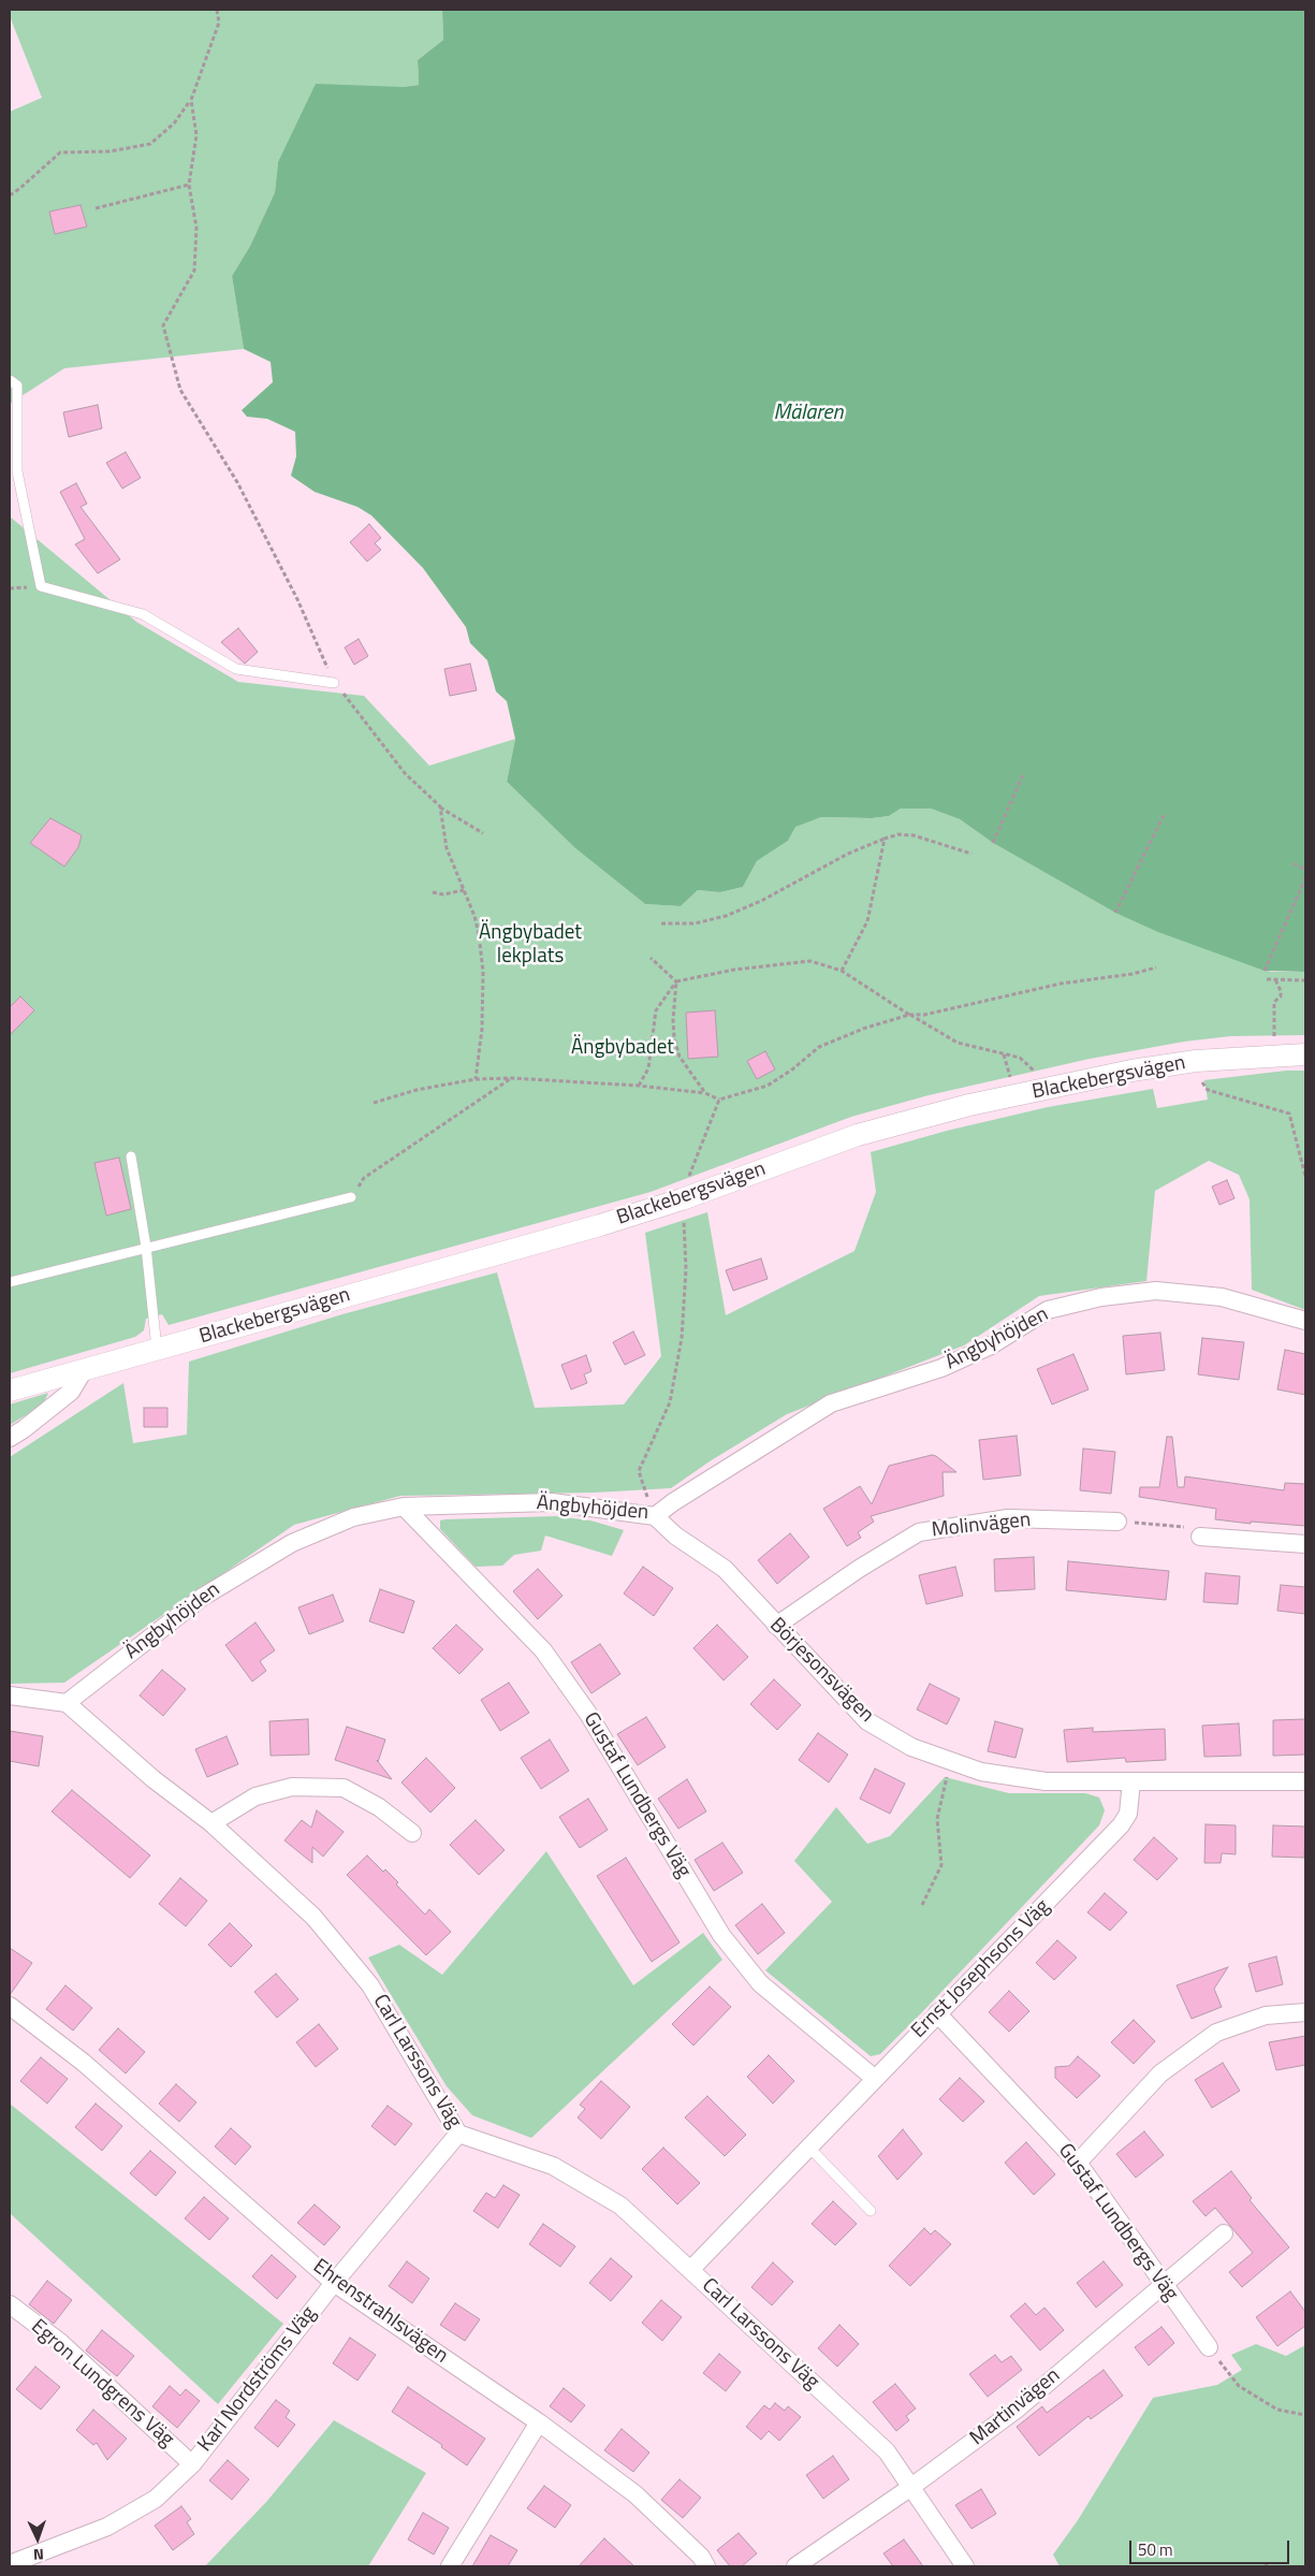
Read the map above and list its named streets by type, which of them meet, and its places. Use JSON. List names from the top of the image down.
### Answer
{
  "streets": {
    "street": [
      "Blackebergsvägen",
      "Ängbyhöjden",
      "Molinvägen",
      "Börjesonsvägen",
      "Gustaf Lundbergs Väg",
      "Ernst Josephsons Väg",
      "Carl Larssons Väg",
      "Ehrenstrahlsvägen",
      "Karl Nordströms Väg",
      "Egron Lundgrens Väg",
      "Martinvägen"
    ]
  },
  "crossings": [
    ["Ängbyhöjden", "Börjesonsvägen"],
    ["Ängbyhöjden", "Gustaf Lundbergs Väg"],
    ["Ängbyhöjden", "Carl Larssons Väg"],
    ["Molinvägen", "Börjesonsvägen"],
    ["Börjesonsvägen", "Ernst Josephsons Väg"],
    ["Gustaf Lundbergs Väg", "Ernst Josephsons Väg"],
    ["Gustaf Lundbergs Väg", "Martinvägen"],
    ["Ernst Josephsons Väg", "Carl Larssons Väg"],
    ["Carl Larssons Väg", "Karl Nordströms Väg"],
    ["Carl Larssons Väg", "Martinvägen"],
    ["Ehrenstrahlsvägen", "Karl Nordströms Väg"],
    ["Karl Nordströms Väg", "Egron Lundgrens Väg"]
  ],
  "water": ["Mälaren"],
  "parks": ["Ängbybadet lekplats", "Ängbybadet"],
  "scale_bar": "50 m",
  "north": "bottom"
}
